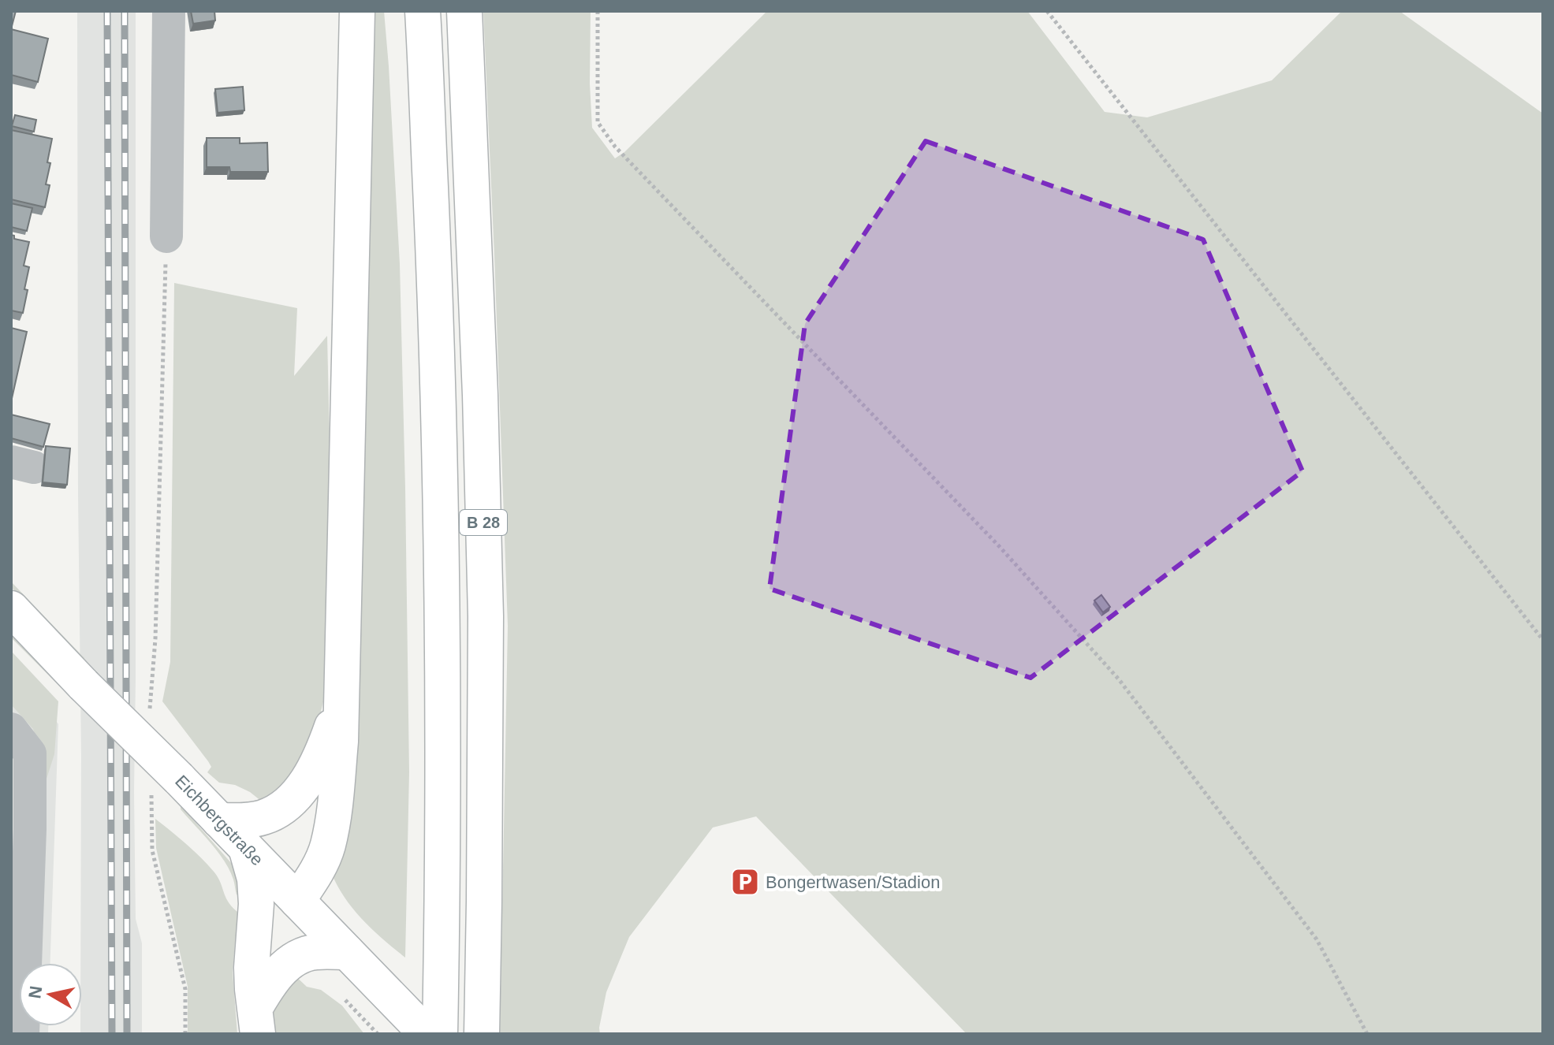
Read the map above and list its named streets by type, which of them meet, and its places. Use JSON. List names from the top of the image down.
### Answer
{
  "streets": {
    "main road": ["B 28", "Eichbergstraße"]
  },
  "places": {
    "parking": ["Bongertwasen/Stadion"]
  },
  "north": "left"
}
